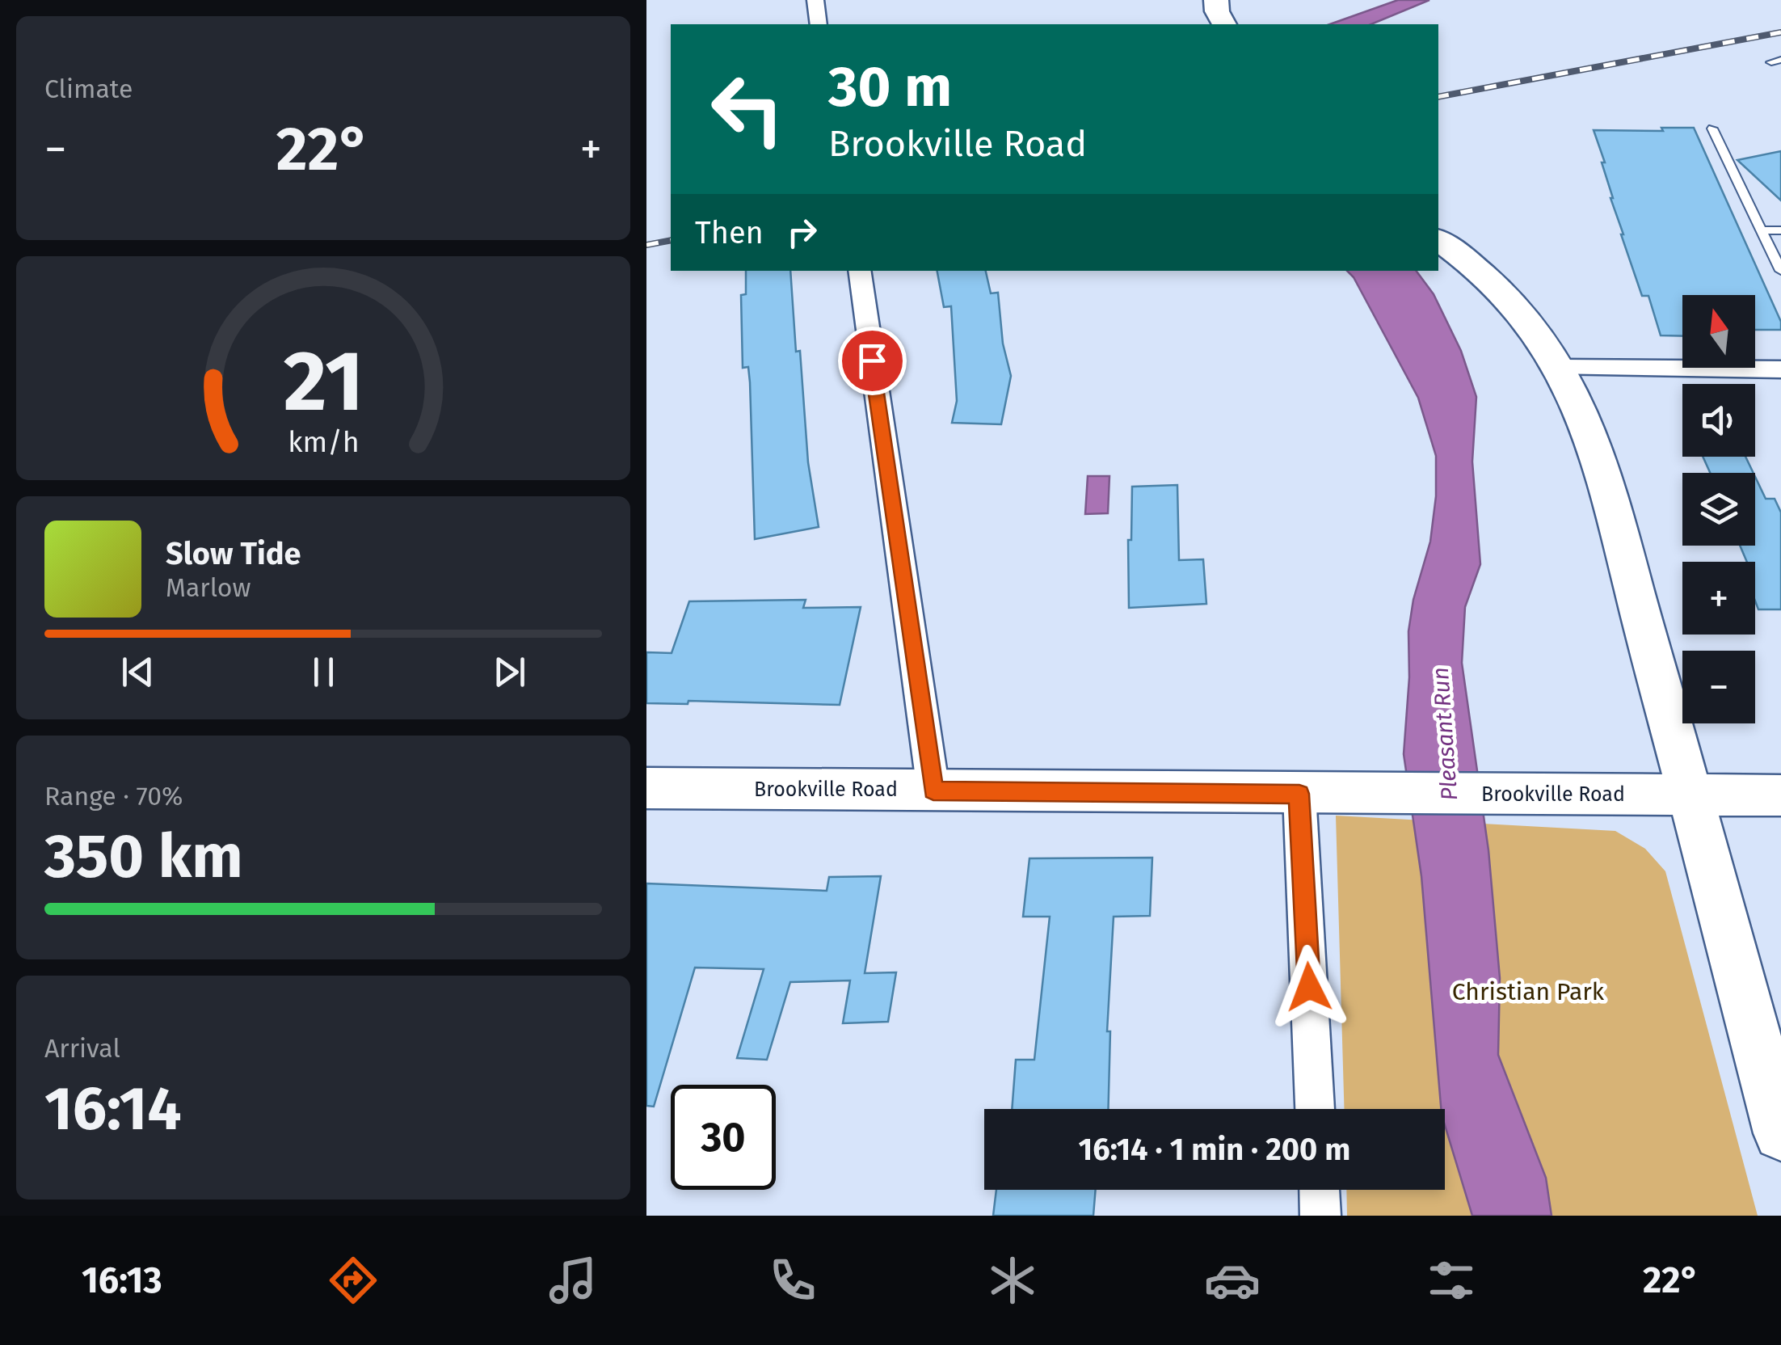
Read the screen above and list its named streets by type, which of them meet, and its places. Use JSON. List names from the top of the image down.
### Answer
{
  "streets": {
    "street": ["Brookville Road"]
  },
  "water": ["Pleasant Run"],
  "parks": ["Christian Park"],
  "north": "top",
  "page": {
    "tile": [
      "Climate",
      ["Range · 70%", "350 km"],
      ["Arrival", "16:14"]
    ],
    "turn": ["30 m", "Brookville Road"],
    "heat": ["−", "22°", "+"],
    "then": "Then",
    "map_buttons": ["+", "−"],
    "song": ["Slow Tide", "Marlow"],
    "limit": "30",
    "trip": "16:14 · 1 min · 200 m",
    "tabs": ["16:13", "22°"],
    "gauge": ["21", "km/h"]
  }
}
